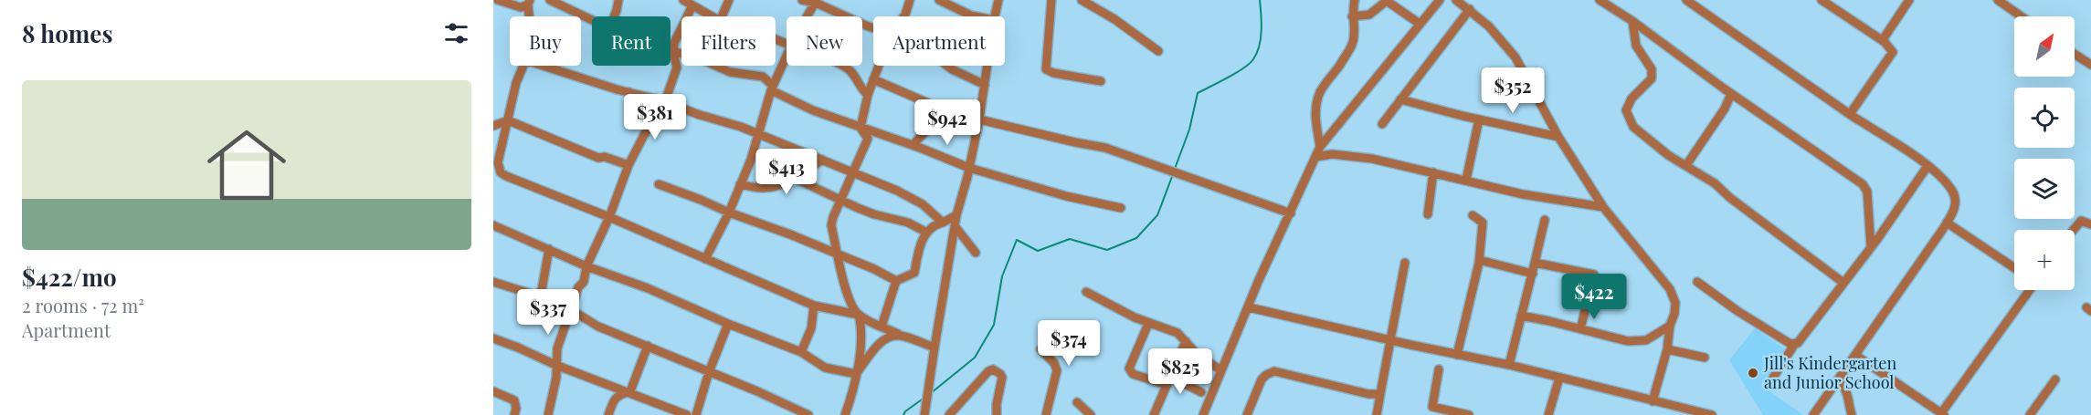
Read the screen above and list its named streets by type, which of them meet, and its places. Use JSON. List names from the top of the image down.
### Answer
{
  "places": ["Jill's Kindergarten and Junior School"],
  "north": "top right",
  "page": {
    "heading": "8 homes",
    "map_buttons": "+",
    "chip": [
      "Buy",
      "Rent",
      "Filters",
      "New",
      "Apartment"
    ],
    "list": [
      {
        "name": "$422/mo",
        "note": "2 rooms · 72 m² · Apartment"
      }
    ],
    "price": [
      "$352",
      "$381",
      "$942",
      "$413",
      "$422",
      "$337",
      "$374",
      "$825"
    ]
  }
}
